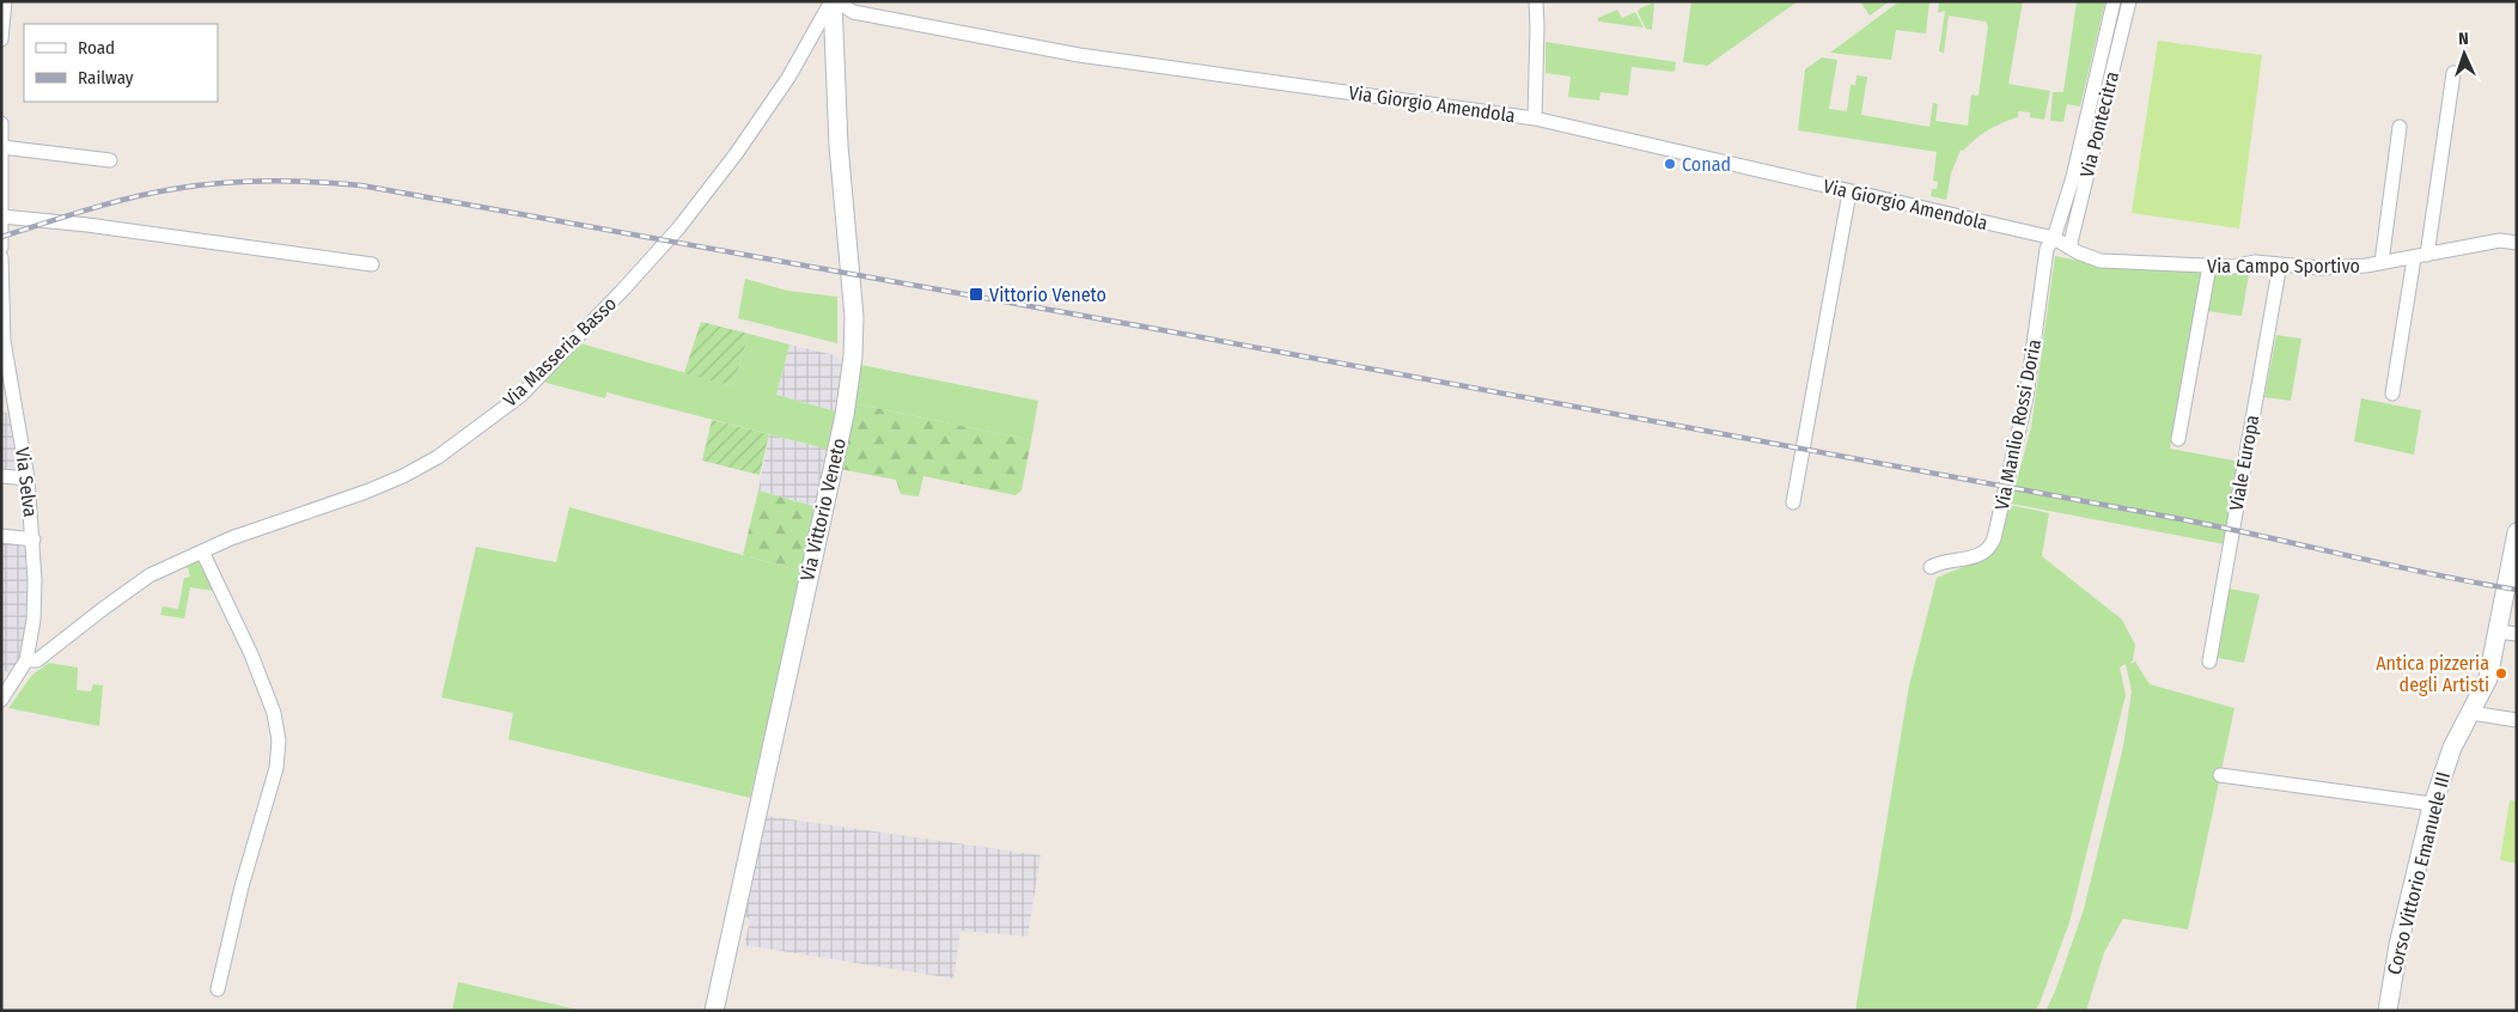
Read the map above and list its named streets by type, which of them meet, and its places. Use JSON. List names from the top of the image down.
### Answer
{
  "streets": {
    "street": [
      "Via Giorgio Amendola",
      "Via Pontecitra",
      "Via Campo Sportivo",
      "Via Masseria Basso",
      "Via Manlio Rossi Doria",
      "Viale Europa",
      "Via Selva",
      "Via Vittorio Veneto",
      "Corso Vittorio Emanuele III"
    ]
  },
  "crossings": [
    ["Via Giorgio Amendola", "Via Pontecitra"],
    ["Via Giorgio Amendola", "Via Campo Sportivo"],
    ["Via Giorgio Amendola", "Via Manlio Rossi Doria"],
    ["Via Pontecitra", "Via Campo Sportivo"],
    ["Via Pontecitra", "Via Manlio Rossi Doria"],
    ["Via Campo Sportivo", "Via Manlio Rossi Doria"],
    ["Via Campo Sportivo", "Viale Europa"],
    ["Via Masseria Basso", "Via Selva"],
    ["Via Masseria Basso", "Via Vittorio Veneto"]
  ],
  "places": {
    "other": ["Conad", "Antica pizzeria degli Artisti"],
    "transit": ["Vittorio Veneto"]
  },
  "legend": ["Road", "Railway"],
  "north": "top"
}
